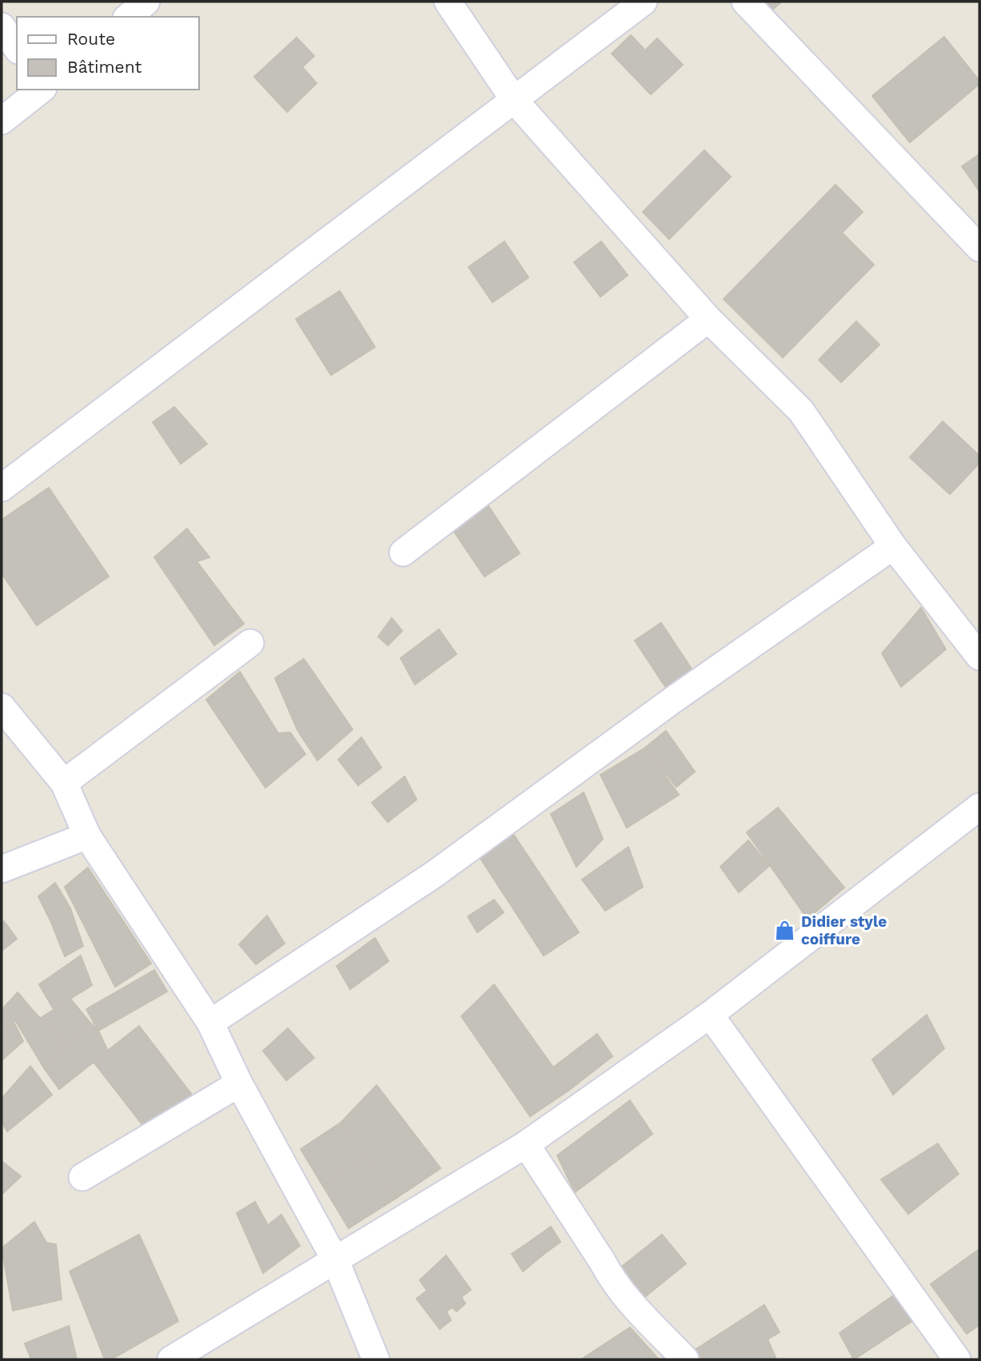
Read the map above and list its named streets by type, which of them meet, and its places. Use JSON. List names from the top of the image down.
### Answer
{
  "places": {
    "shop": ["Didier style coiffure"]
  },
  "legend": ["Route", "Bâtiment"]
}
